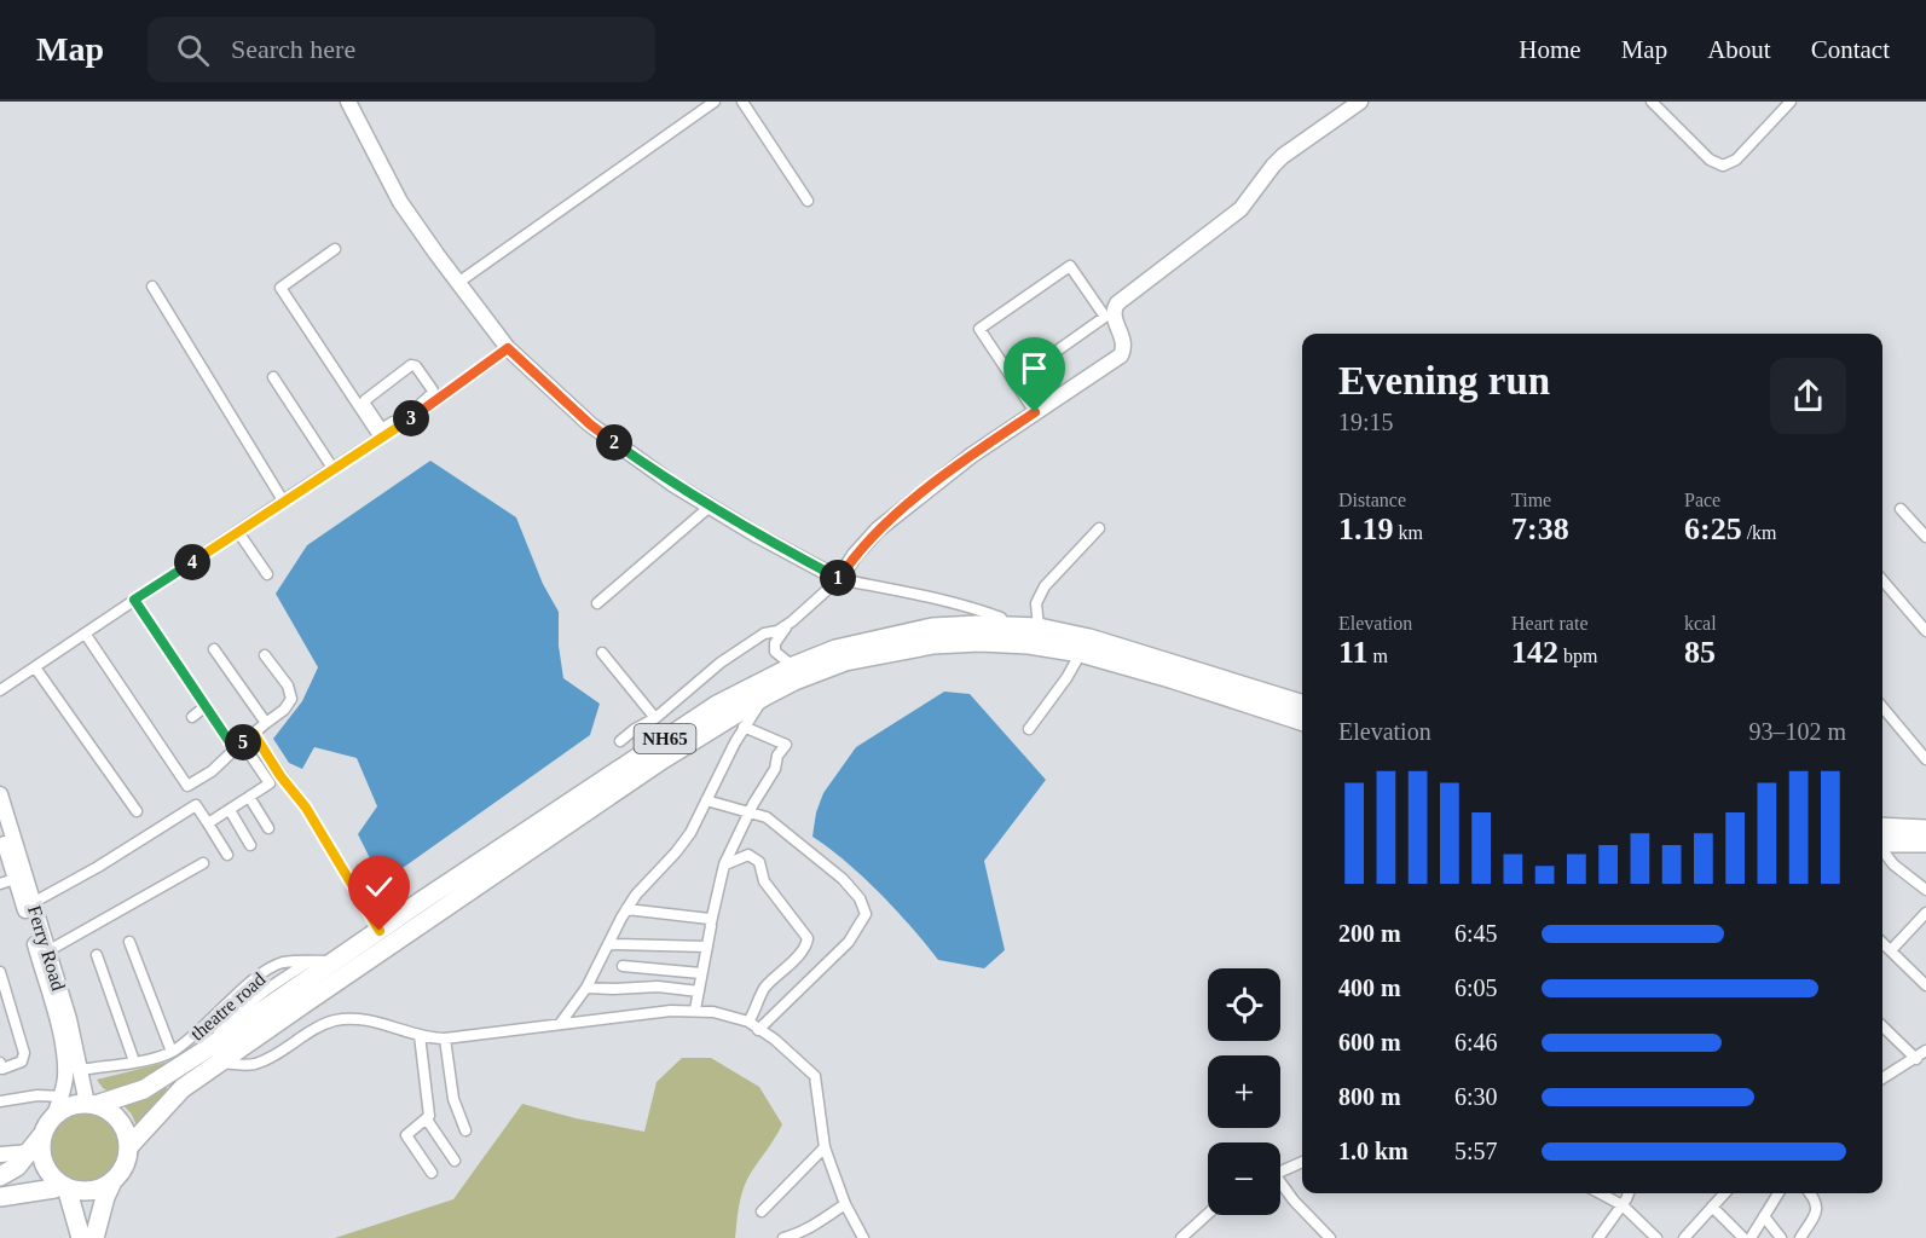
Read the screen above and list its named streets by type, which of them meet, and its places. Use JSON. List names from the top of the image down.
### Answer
{
  "streets": {
    "highway": ["NH65"],
    "street": ["Ferry Road", "theatre road"]
  },
  "crossings": [
    ["NH65", "Ferry Road"],
    ["NH65", "theatre road"],
    ["Ferry Road", "theatre road"]
  ],
  "page": {
    "header": "Map",
    "search": "Search here",
    "nav": [
      "Home",
      "Map",
      "About",
      "Contact"
    ],
    "heading": ["Evening run", "19:15"],
    "pins": [
      "3",
      "2",
      "4",
      "1",
      "5"
    ],
    "stats": [
      ["Distance", "1.19 km"],
      ["Time", "7:38"],
      ["Pace", "6:25 /km"],
      ["Elevation", "11 m"],
      ["Heart rate", "142 bpm"],
      ["kcal", "85"]
    ],
    "chart": ["Elevation", "93–102 m"],
    "list": [
      {
        "name": "200 m",
        "note": "6:45"
      },
      {
        "name": "400 m",
        "note": "6:05"
      },
      {
        "name": "600 m",
        "note": "6:46"
      },
      {
        "name": "800 m",
        "note": "6:30"
      },
      {
        "name": "1.0 km",
        "note": "5:57"
      }
    ],
    "map_buttons": ["+", "−"]
  }
}
